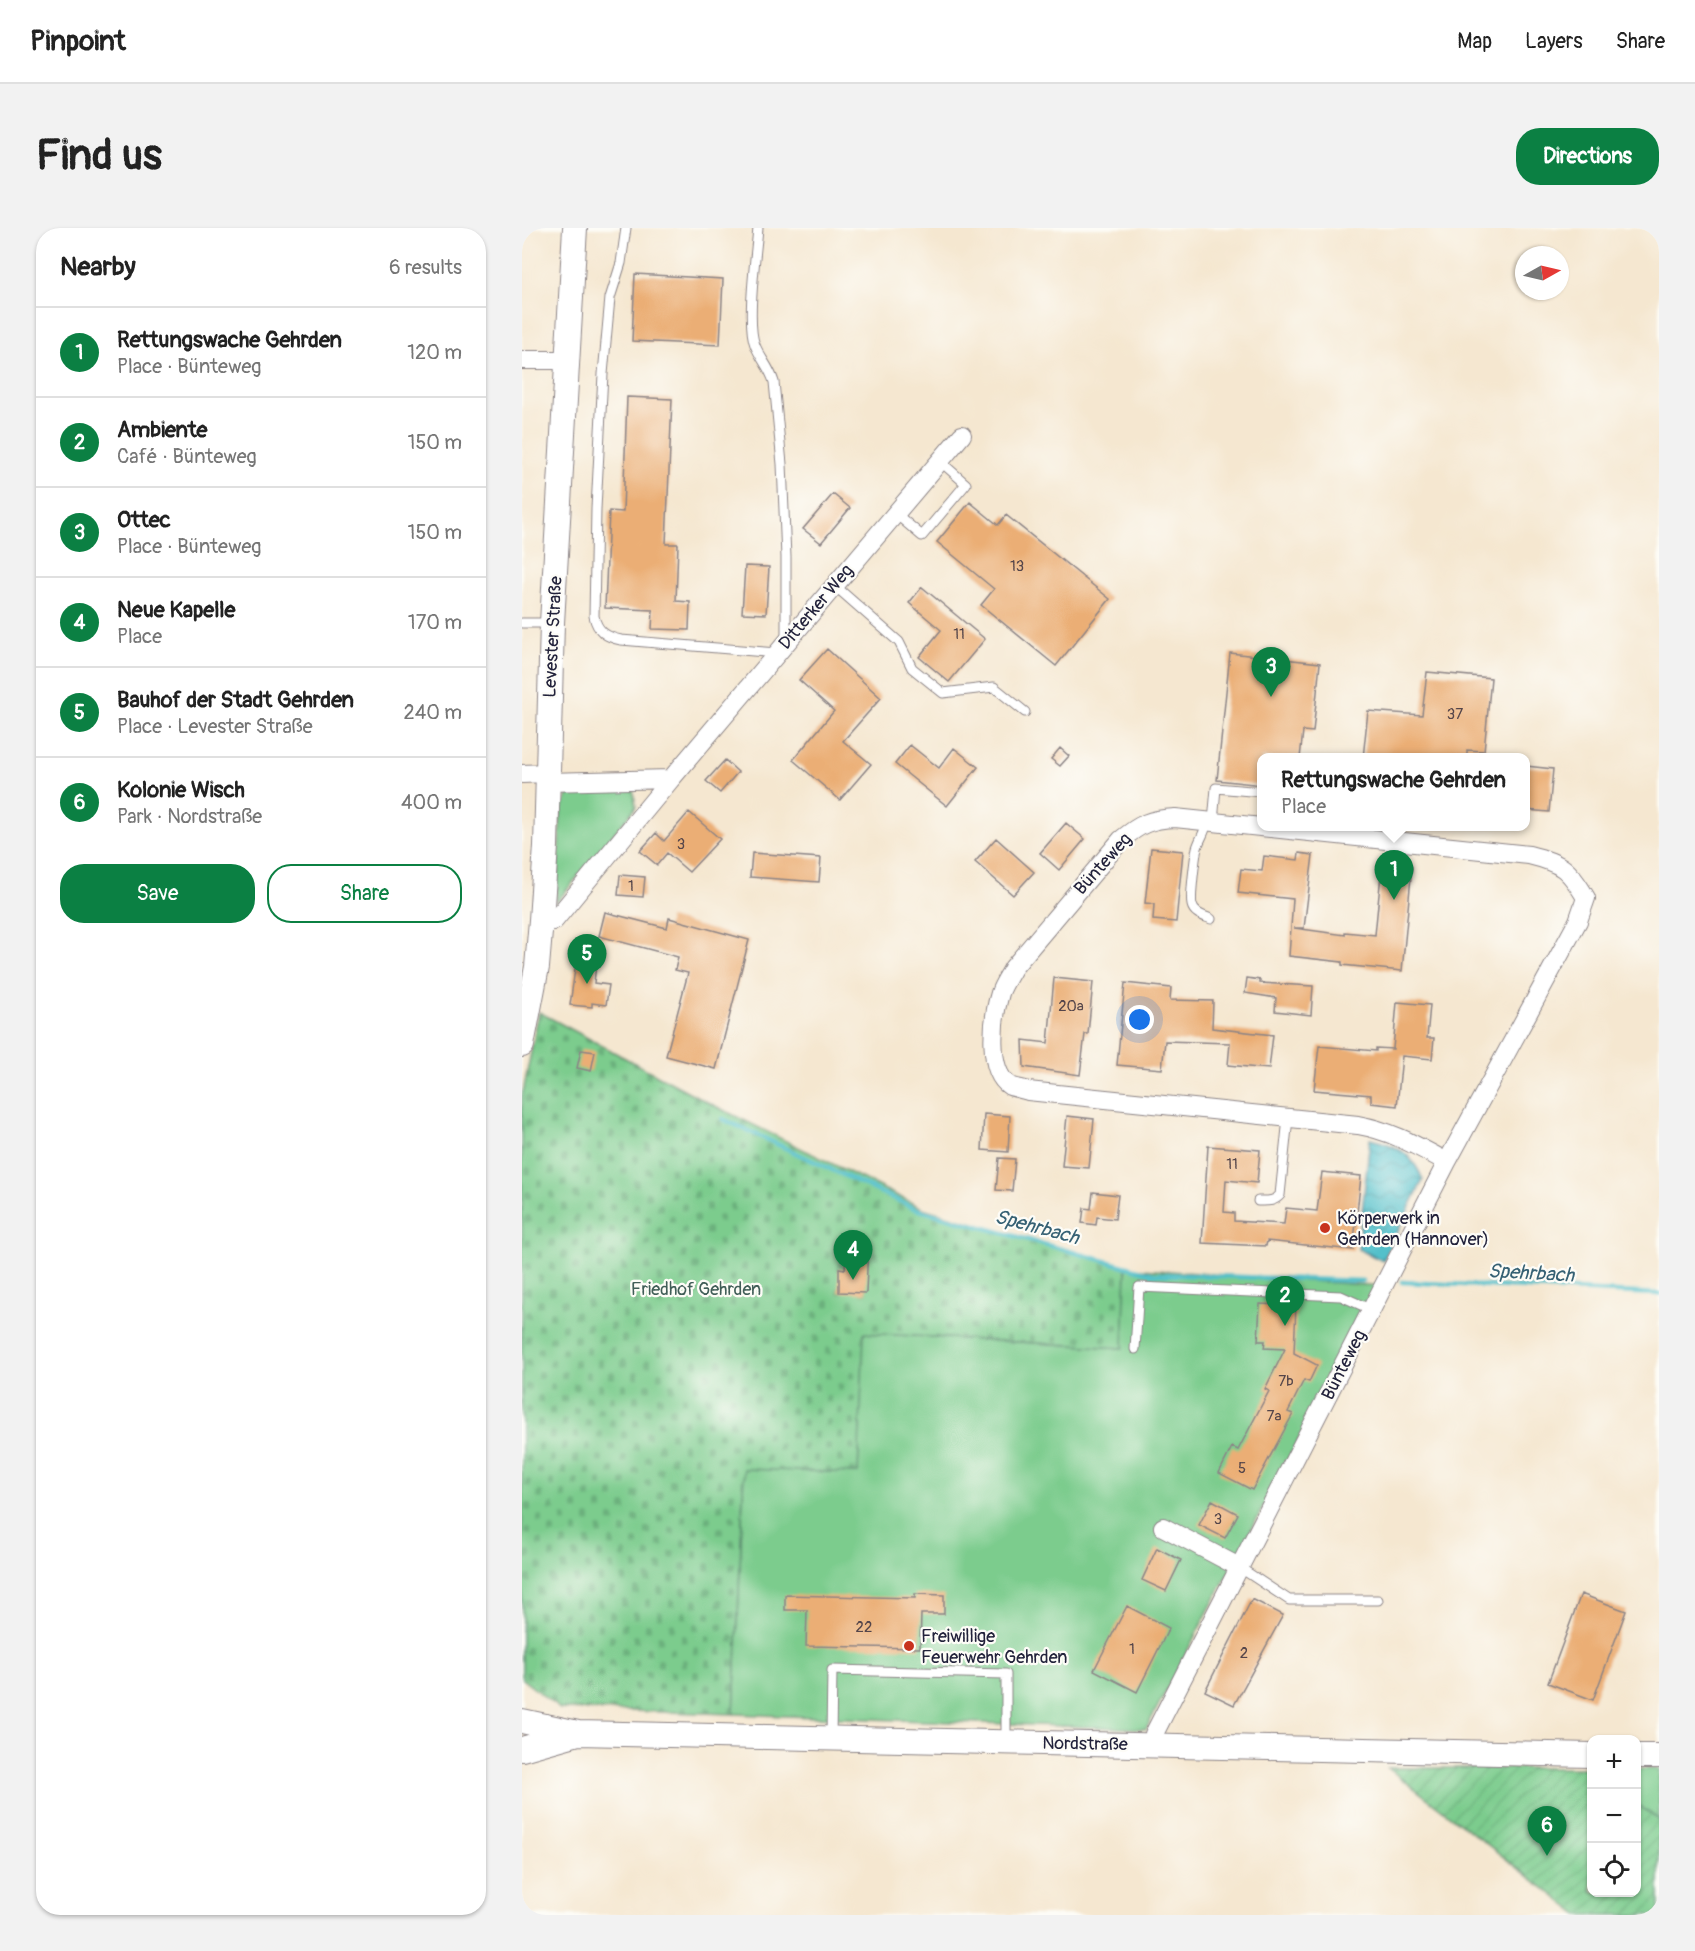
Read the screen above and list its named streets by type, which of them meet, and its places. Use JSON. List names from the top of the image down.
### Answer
{
  "streets": {
    "street": [
      "Ditterker Weg",
      "Levester Straße",
      "Bünteweg",
      "Nordstraße"
    ]
  },
  "crossings": [
    ["Ditterker Weg", "Levester Straße"],
    ["Bünteweg", "Nordstraße"]
  ],
  "water": ["Spehrbach"],
  "parks": ["Friedhof Gehrden"],
  "places": ["Körperwerk in Gehrden (Hannover)", "Freiwillige Feuerwehr Gehrden"],
  "house_numbers": [
    "13",
    "11",
    "37",
    "3",
    "1",
    "20a",
    "11",
    "7b",
    "7a",
    "5",
    "3",
    "22",
    "1",
    "2"
  ],
  "north": "right",
  "page": {
    "header": "Pinpoint",
    "nav": ["Map", "Layers", "Share"],
    "buttons": [
      "Directions",
      ["Save", "Share"]
    ],
    "title": "Find us",
    "heading": ["Nearby", "6 results"],
    "list": [
      {
        "mark": "1",
        "name": "Rettungswache Gehrden",
        "note": "Place · Bünteweg",
        "value": "120 m"
      },
      {
        "mark": "2",
        "name": "Ambiente",
        "note": "Café · Bünteweg",
        "value": "150 m"
      },
      {
        "mark": "3",
        "name": "Ottec",
        "note": "Place · Bünteweg",
        "value": "150 m"
      },
      {
        "mark": "4",
        "name": "Neue Kapelle",
        "note": "Place",
        "value": "170 m"
      },
      {
        "mark": "5",
        "name": "Bauhof der Stadt Gehrden",
        "note": "Place · Levester Straße",
        "value": "240 m"
      },
      {
        "mark": "6",
        "name": "Kolonie Wisch",
        "note": "Park · Nordstraße",
        "value": "400 m"
      }
    ],
    "pins": [
      "3",
      "1",
      "5",
      "4",
      "2",
      "6"
    ],
    "popup": ["Rettungswache Gehrden", "Place"],
    "map_buttons": ["+", "−"]
  }
}
